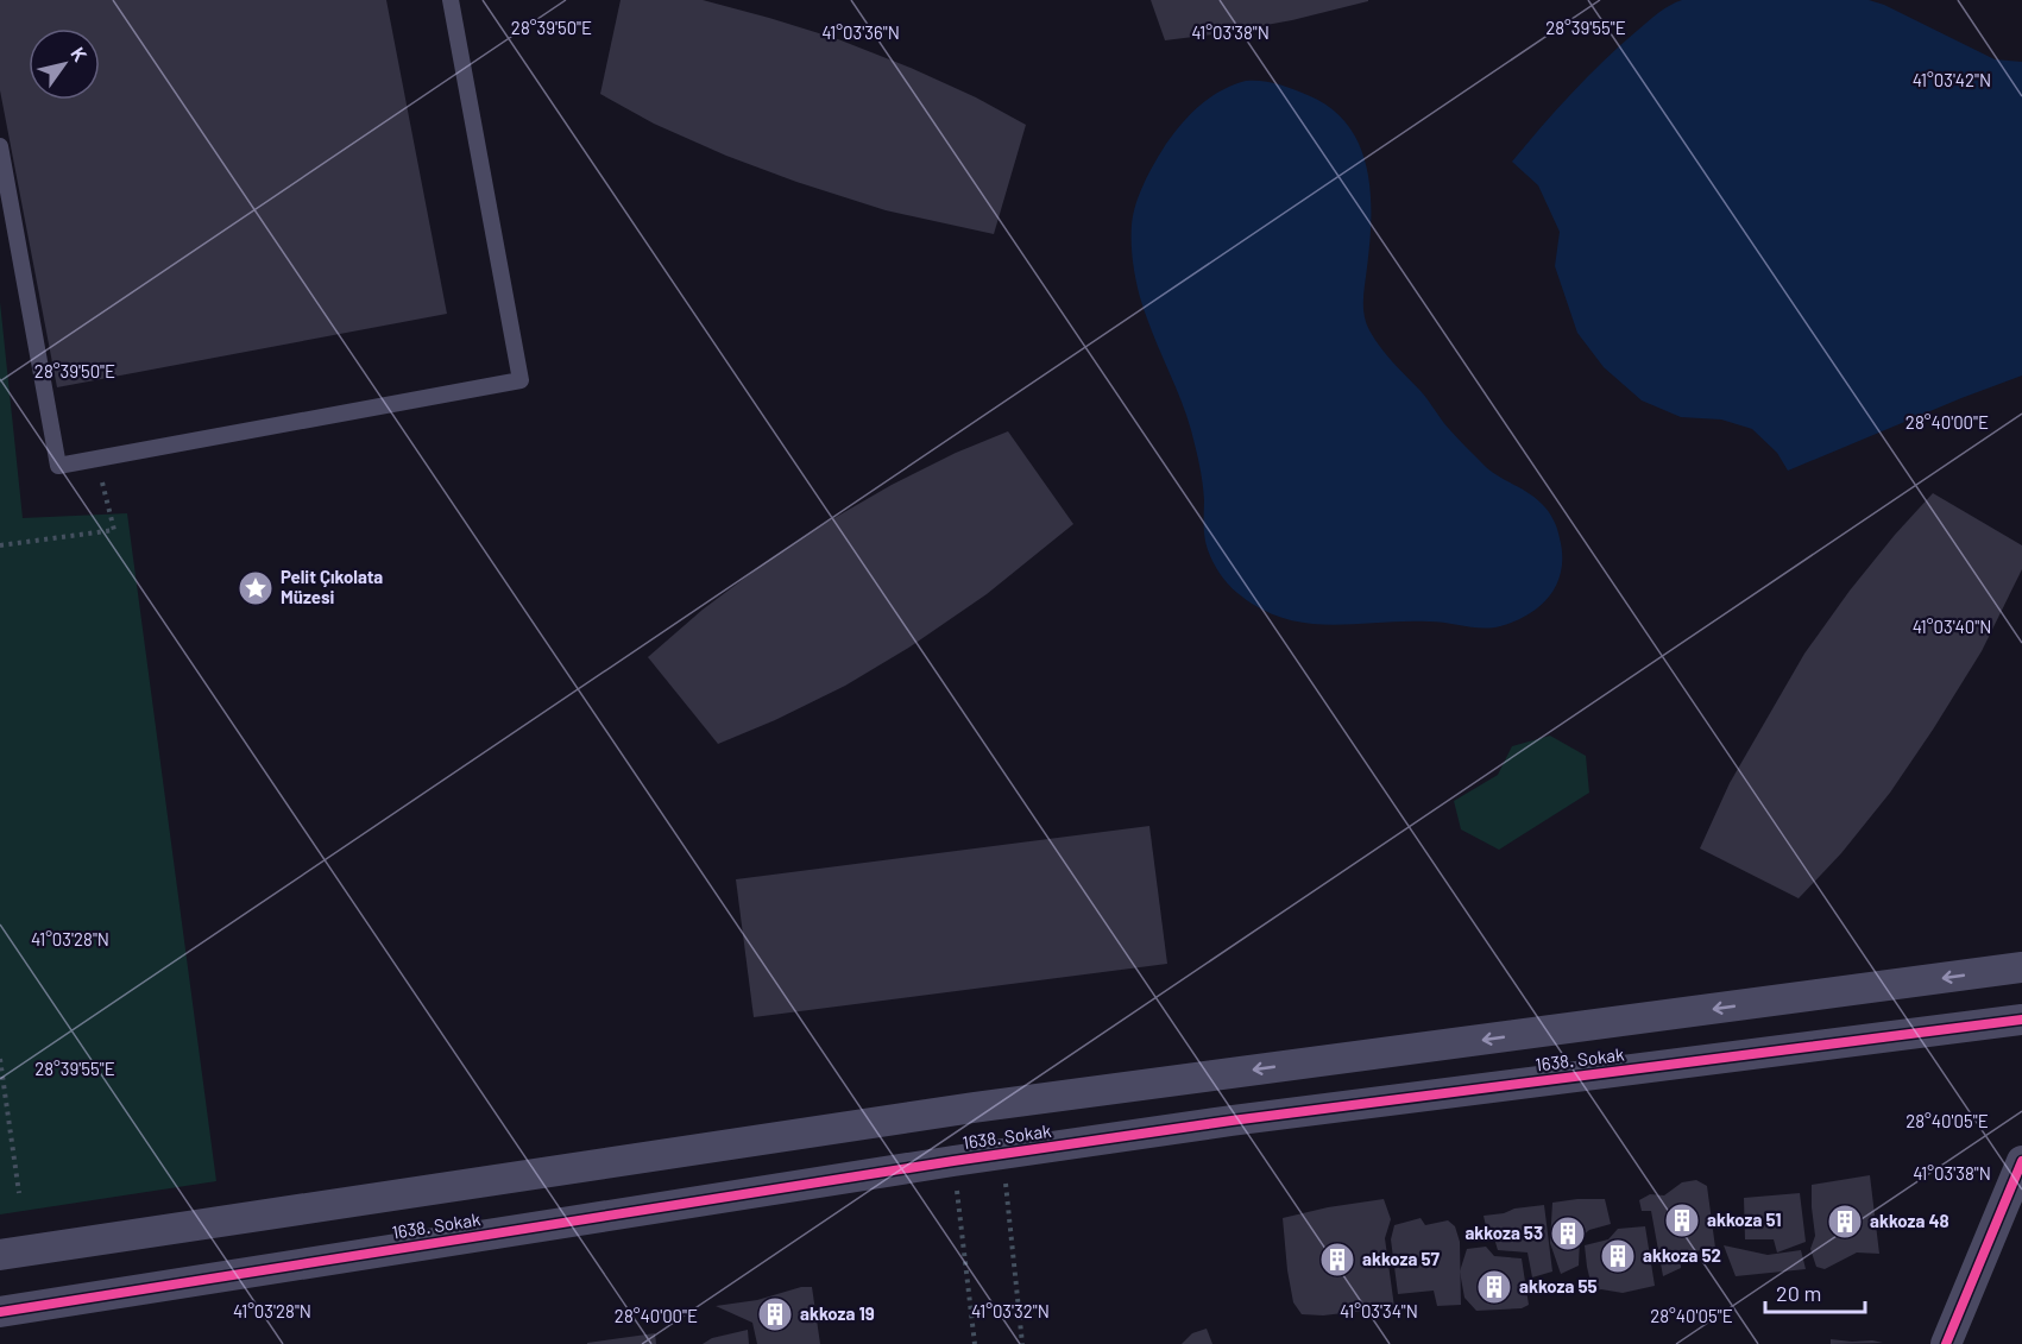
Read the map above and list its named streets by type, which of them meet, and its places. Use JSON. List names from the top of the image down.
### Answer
{
  "streets": {
    "street": ["1638. Sokak"]
  },
  "places": {
    "place": ["Pelit Çıkolata Müzesi"],
    "building": [
      "akkoza 51",
      "akkoza 48",
      "akkoza 53",
      "akkoza 52",
      "akkoza 57",
      "akkoza 55",
      "akkoza 19"
    ]
  },
  "scale_bar": "20 m",
  "north": "top right",
  "coordinates": [
    "28°39'55\"E",
    "28°39'50\"E",
    "41°03'36\"N",
    "41°03'38\"N",
    "41°03'42\"N",
    "28°40'00\"E",
    "41°03'40\"N",
    "41°03'28\"N",
    "28°40'05\"E",
    "41°03'32\"N",
    "41°03'34\"N"
  ]
}
